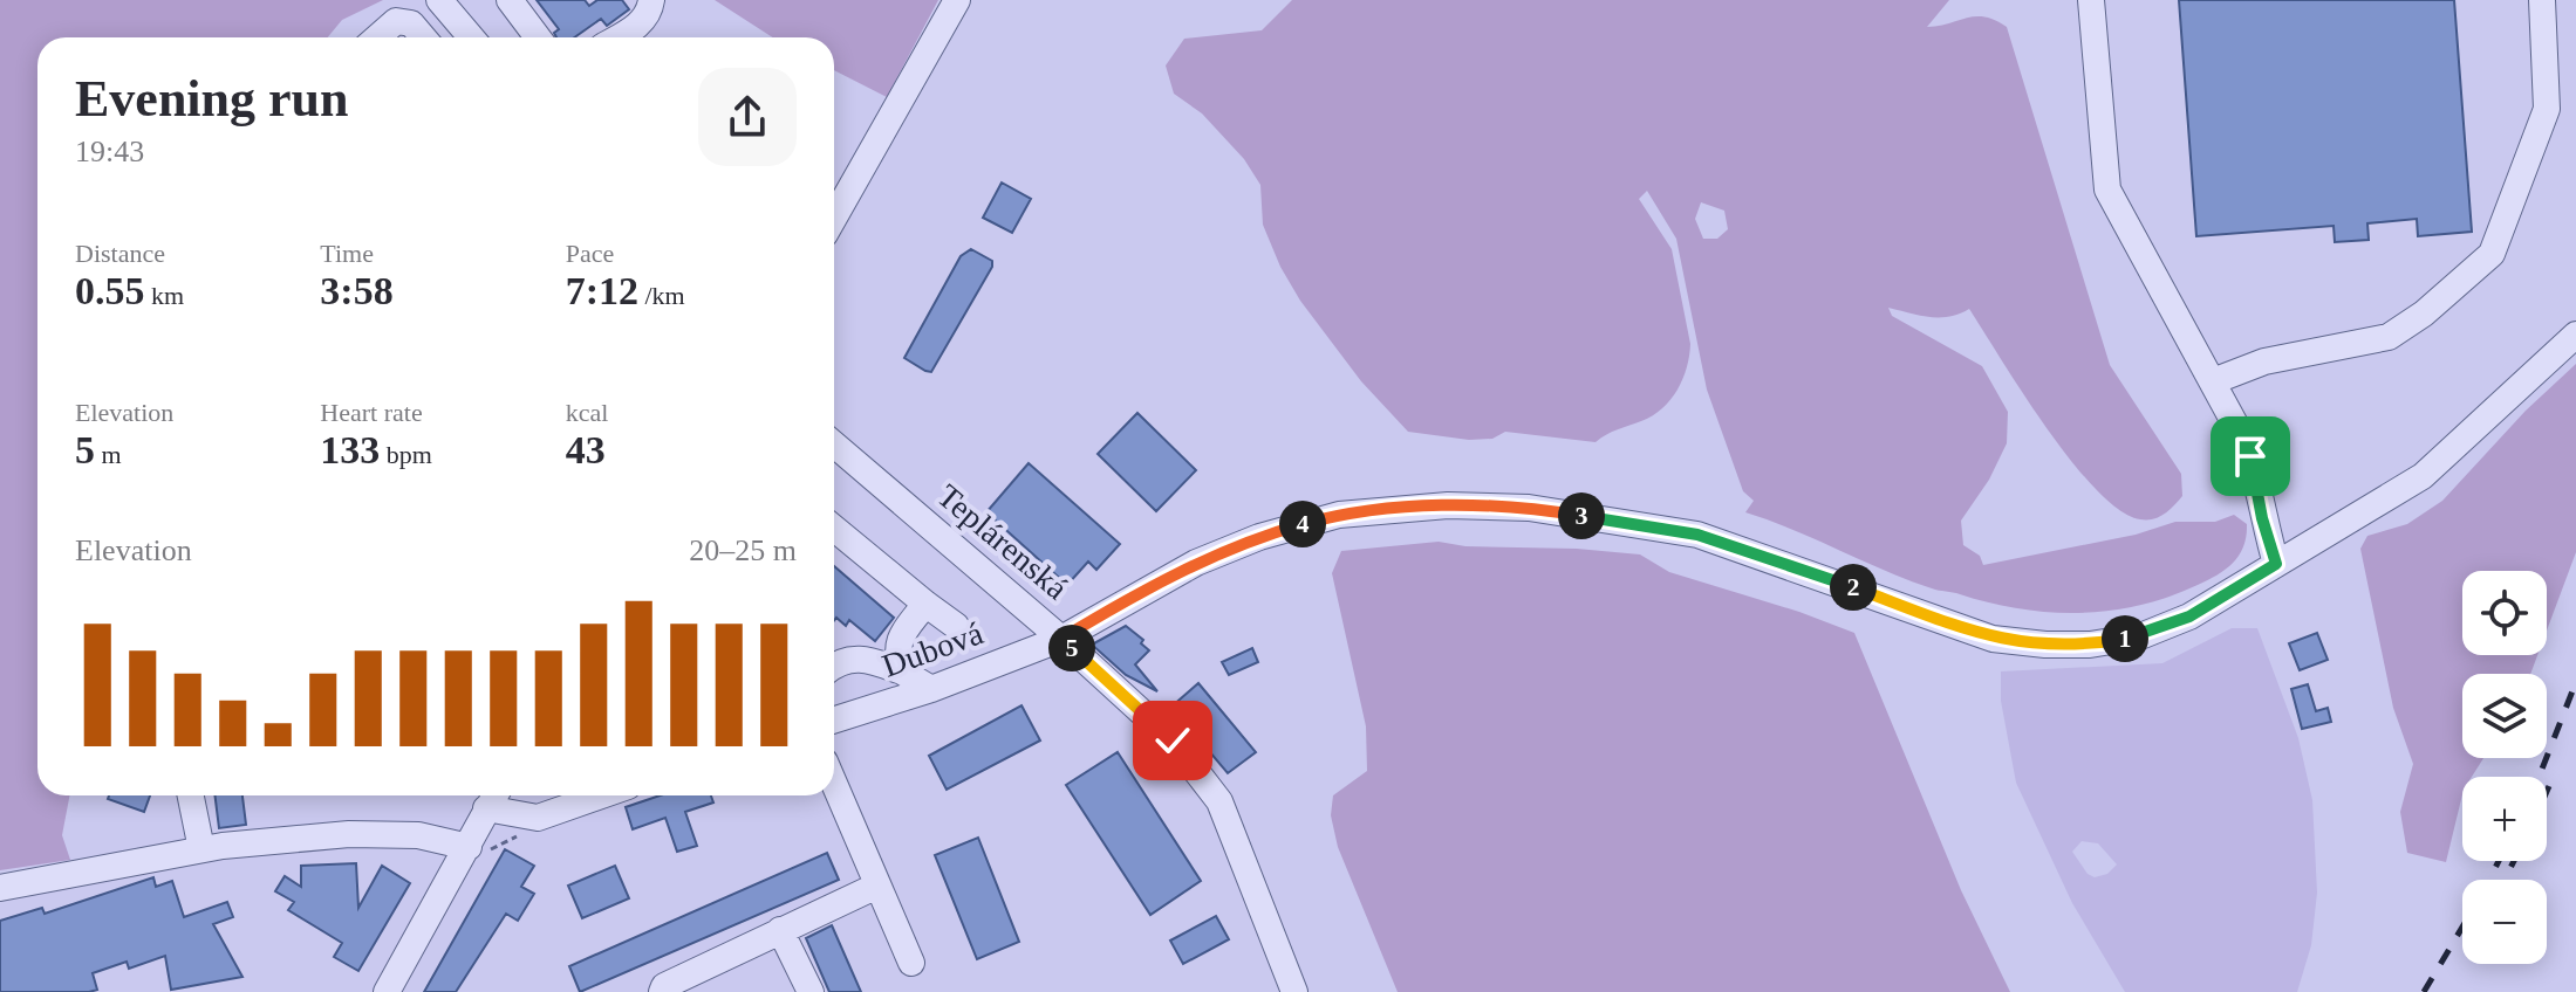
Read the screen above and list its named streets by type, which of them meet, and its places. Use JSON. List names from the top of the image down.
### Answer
{
  "streets": {
    "street": ["Teplárenská", "Dubová"]
  },
  "crossings": [
    ["Teplárenská", "Dubová"]
  ],
  "page": {
    "heading": ["Evening run", "19:43"],
    "stats": [
      ["Distance", "0.55 km"],
      ["Time", "3:58"],
      ["Pace", "7:12 /km"],
      ["Elevation", "5 m"],
      ["Heart rate", "133 bpm"],
      ["kcal", "43"]
    ],
    "pins": [
      "3",
      "4",
      "2",
      "1",
      "5"
    ],
    "chart": ["Elevation", "20–25 m"],
    "map_buttons": ["+", "−"]
  }
}
